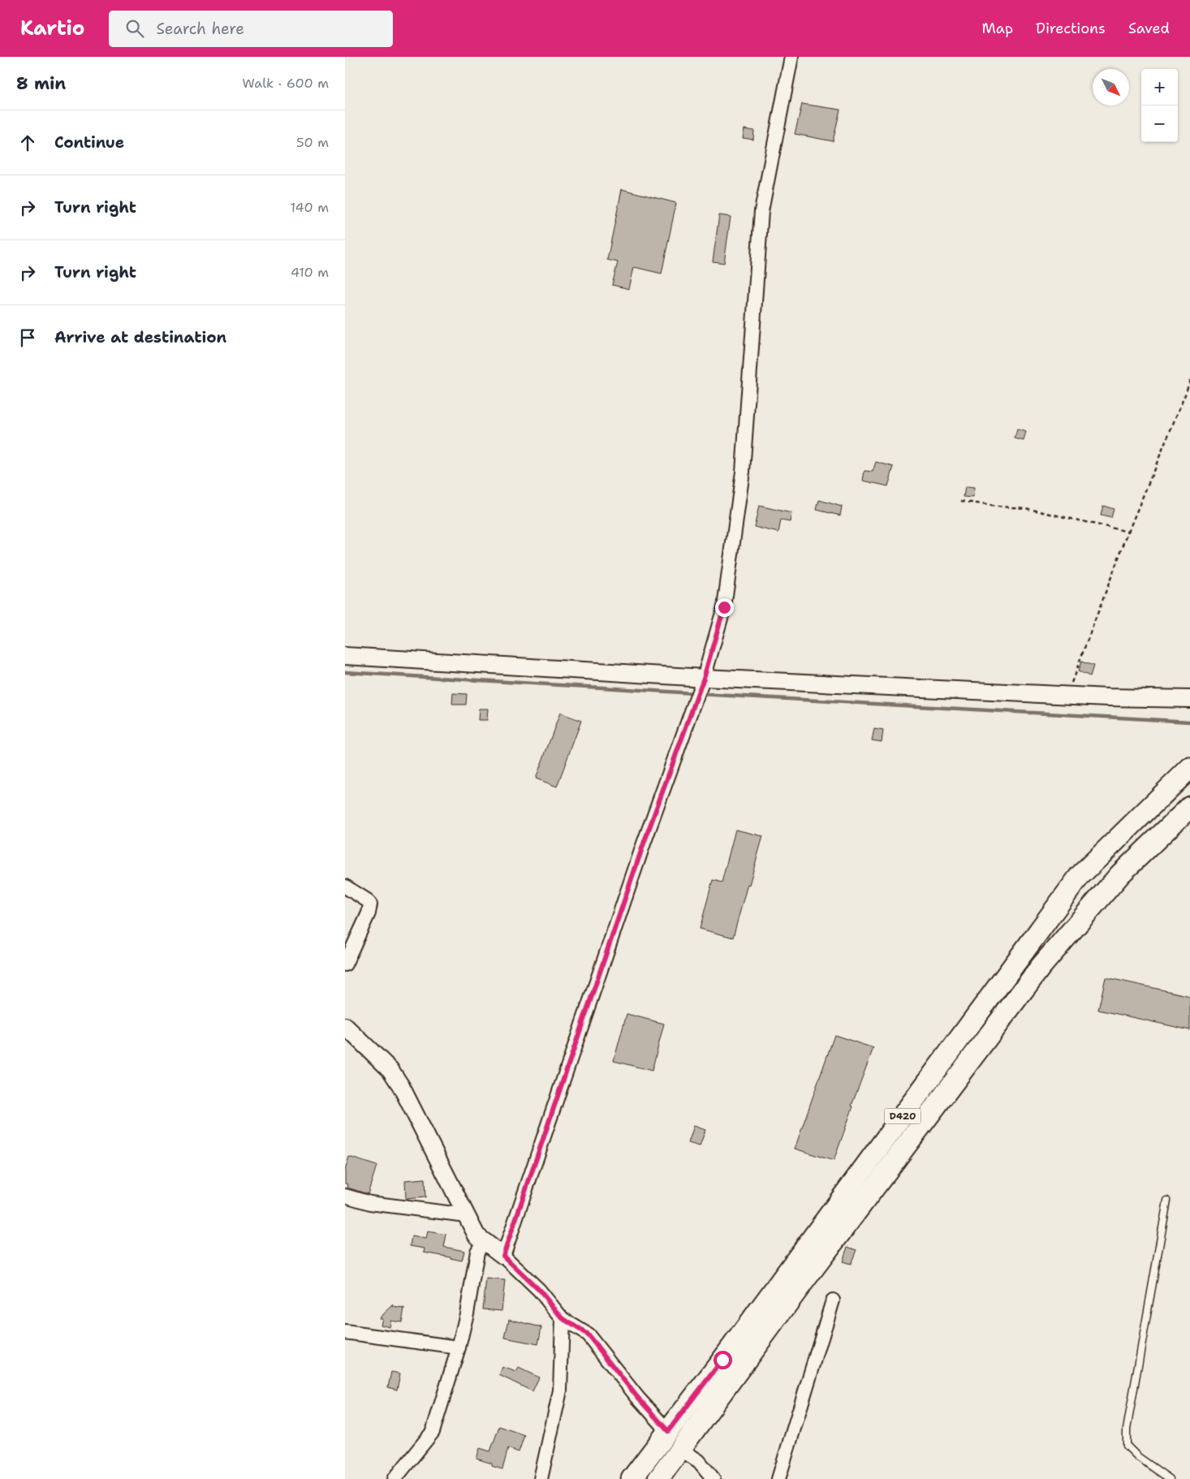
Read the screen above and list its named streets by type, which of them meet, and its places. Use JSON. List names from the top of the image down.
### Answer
{
  "streets": {
    "main road": ["D420"]
  },
  "north": "bottom right",
  "page": {
    "header": "Kartio",
    "search": "Search here",
    "nav": ["Map", "Directions", "Saved"],
    "heading": ["8 min", "Walk · 600 m"],
    "map_buttons": ["+", "−"],
    "list": [
      ["Continue", "50 m"],
      ["Turn right", "140 m"],
      ["Turn right", "410 m"],
      "Arrive at destination"
    ]
  }
}
